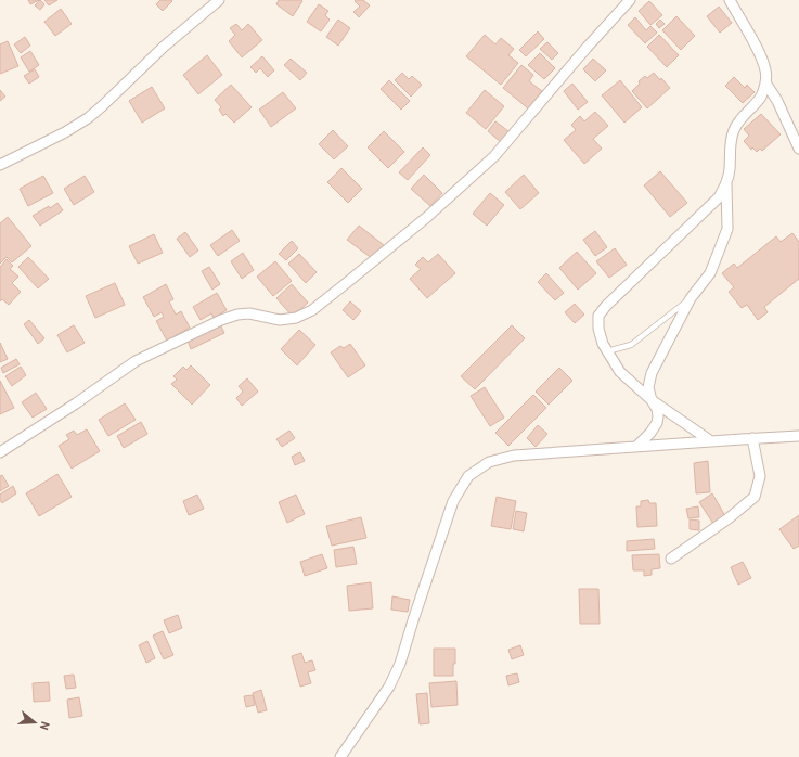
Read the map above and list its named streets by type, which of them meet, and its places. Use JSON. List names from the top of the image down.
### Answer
{
  "north": "right"
}
